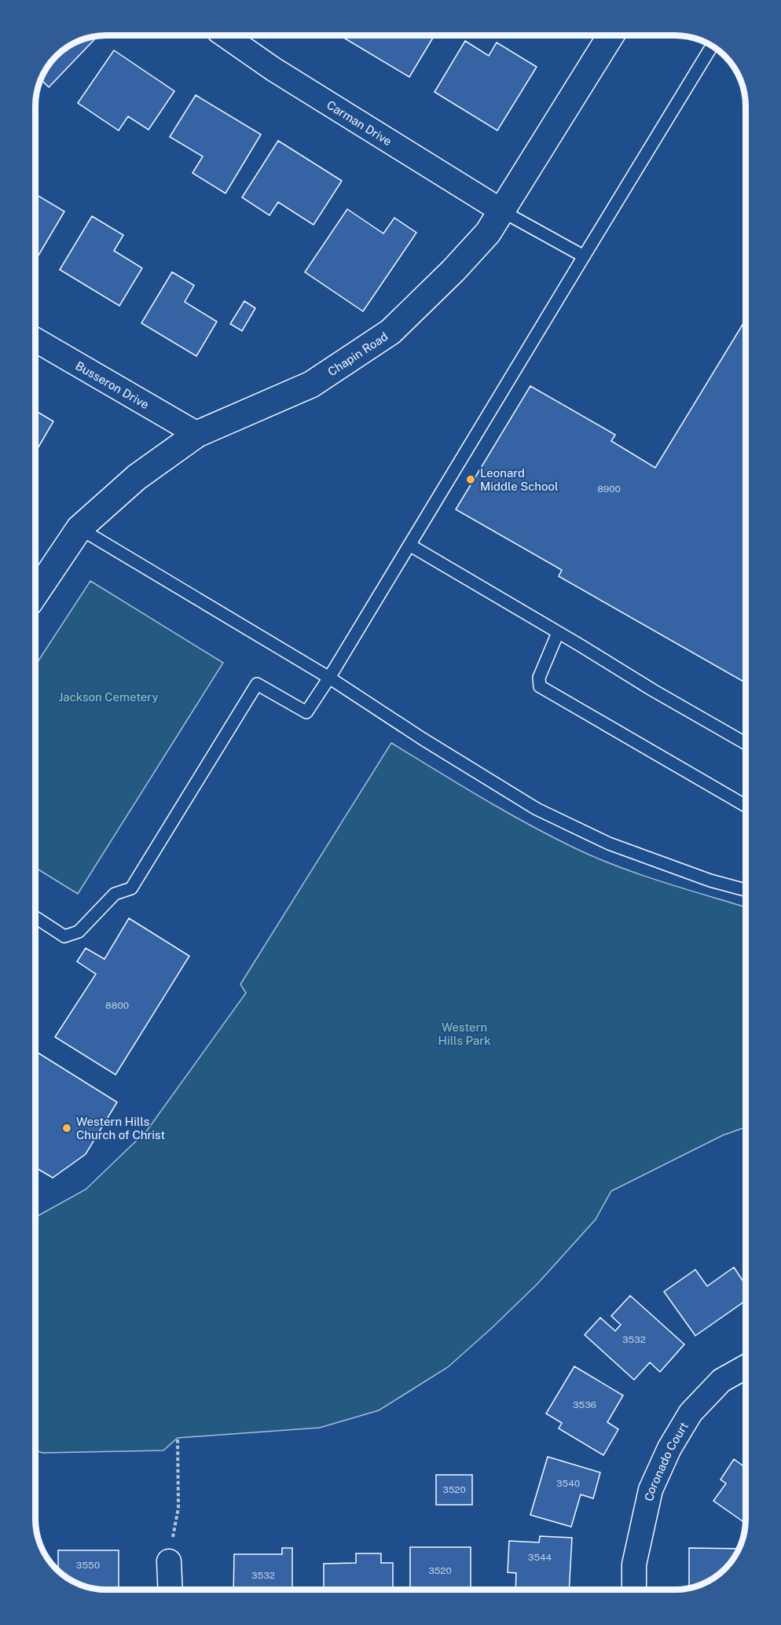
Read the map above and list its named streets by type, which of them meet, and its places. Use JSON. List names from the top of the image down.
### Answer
{
  "streets": {
    "street": [
      "Carman Drive",
      "Chapin Road",
      "Busseron Drive",
      "Coronado Court"
    ]
  },
  "crossings": [
    ["Carman Drive", "Chapin Road"],
    ["Chapin Road", "Busseron Drive"]
  ],
  "parks": ["Jackson Cemetery", "Western Hills Park"],
  "places": ["Leonard Middle School", "Western Hills Church of Christ"],
  "house_numbers": [
    "8900",
    "8800",
    "3532",
    "3536",
    "3540",
    "3520",
    "3544",
    "3550",
    "3520",
    "3532"
  ]
}
